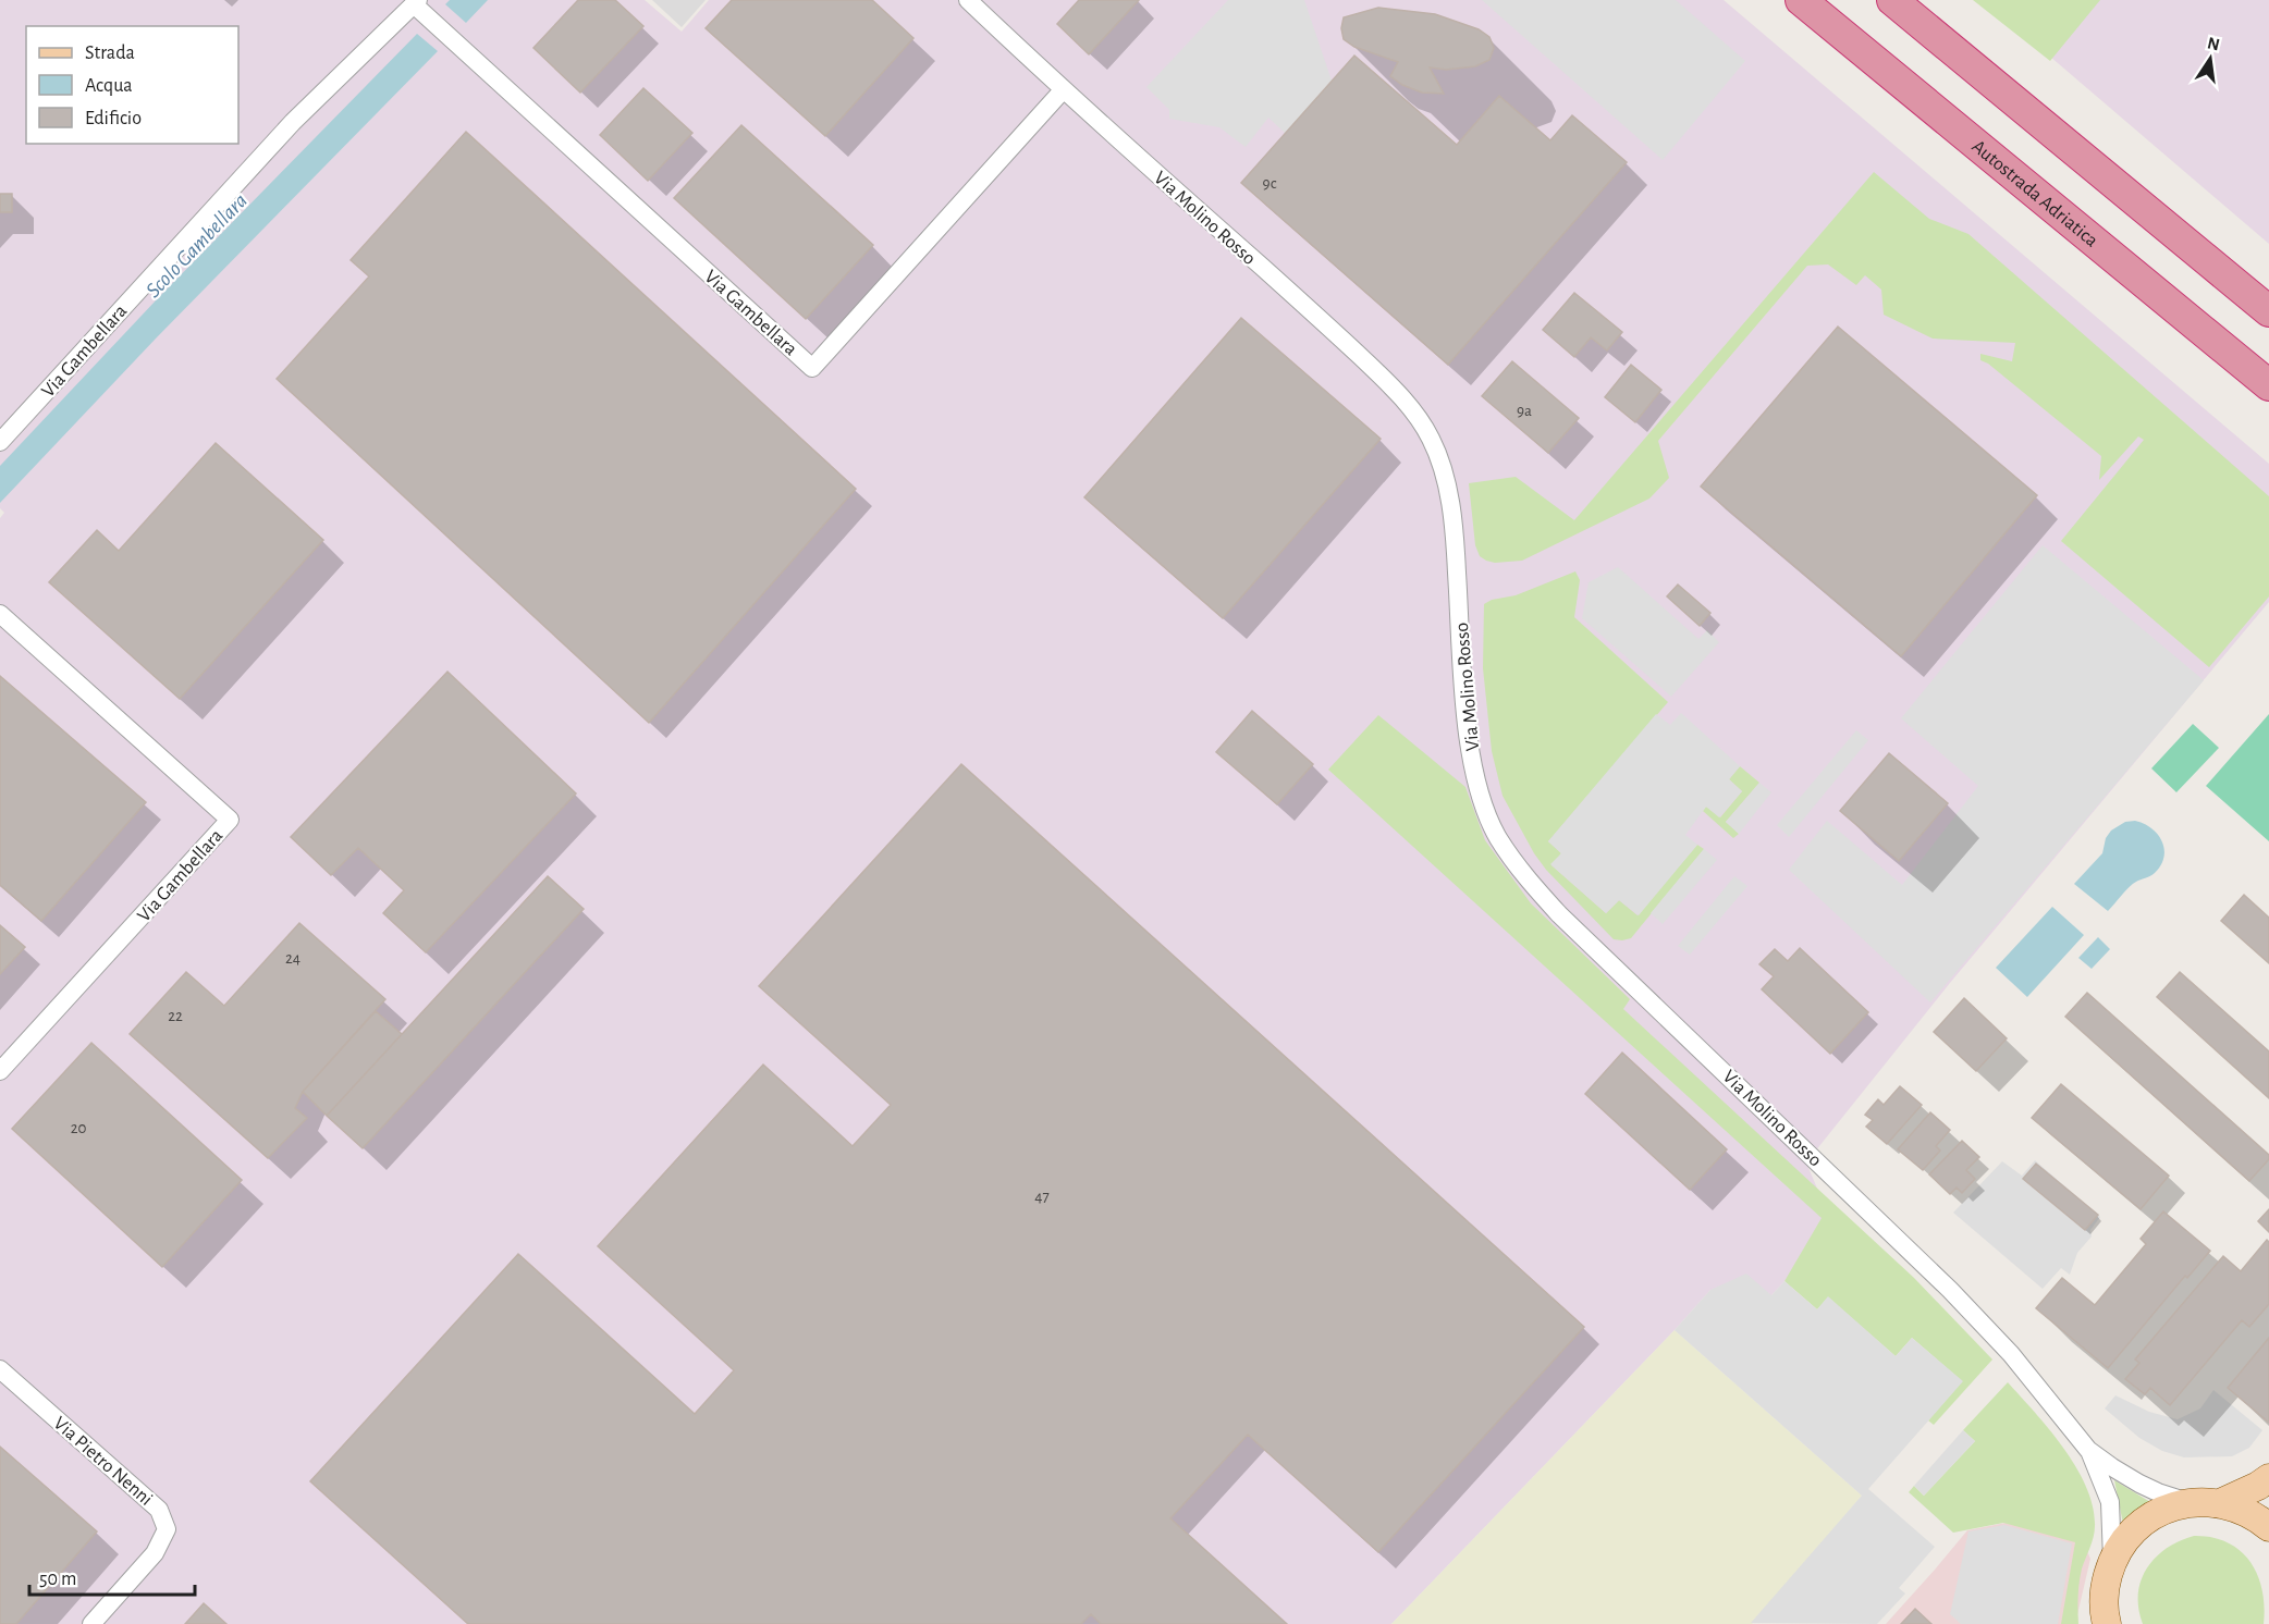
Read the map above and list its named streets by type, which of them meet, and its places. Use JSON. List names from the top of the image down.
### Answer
{
  "streets": {
    "highway": ["Autostrada Adriatica"],
    "street": ["Via Molino Rosso", "Via Gambellara", "Via Pietro Nenni"]
  },
  "crossings": [
    ["Via Molino Rosso", "Via Gambellara"]
  ],
  "water": ["Scolo Gambellara"],
  "house_numbers": [
    "9c",
    "9a",
    "24",
    "22",
    "20",
    "47"
  ],
  "legend": ["Strada", "Acqua", "Edificio"],
  "scale_bar": "50 m",
  "north": "top"
}
